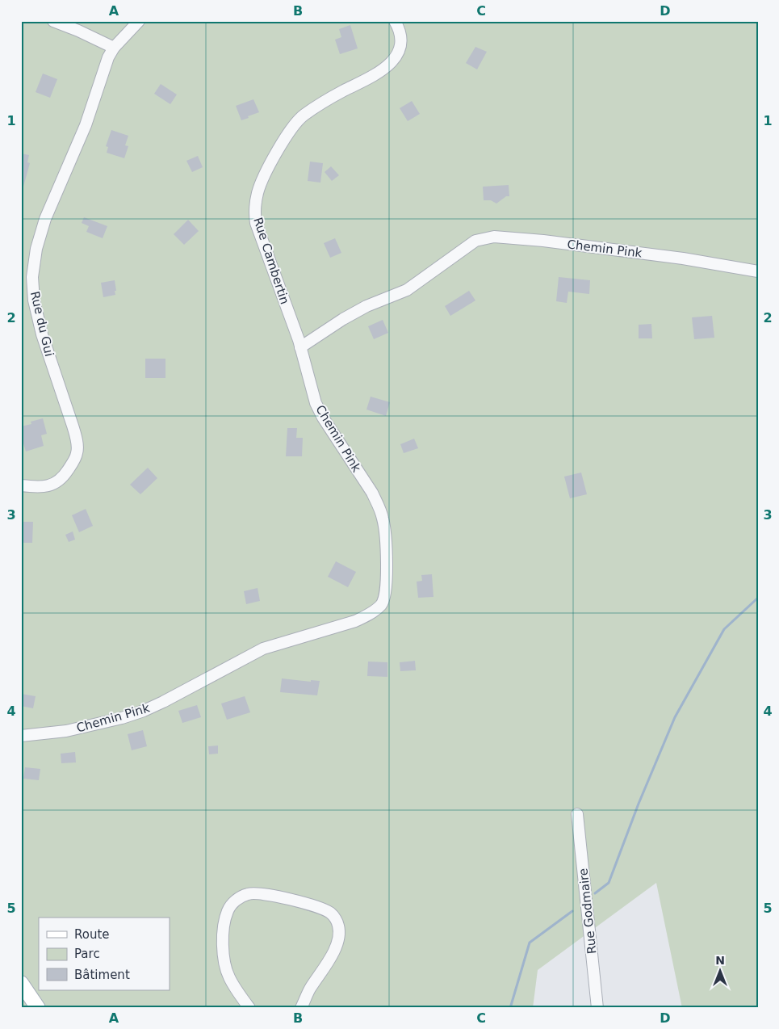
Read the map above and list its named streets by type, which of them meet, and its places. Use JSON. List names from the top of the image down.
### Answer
{
  "streets": {
    "street": [
      "Chemin Pink",
      "Rue Cambertin",
      "Rue du Gui",
      "Rue Godmaire"
    ]
  },
  "crossings": [
    ["Chemin Pink", "Rue Cambertin"]
  ],
  "legend": ["Route", "Parc", "Bâtiment"],
  "north": "top",
  "grid": {
    "columns": [
      "A",
      "B",
      "C",
      "D"
    ],
    "rows": [
      "1",
      "2",
      "3",
      "4",
      "5"
    ]
  }
}
